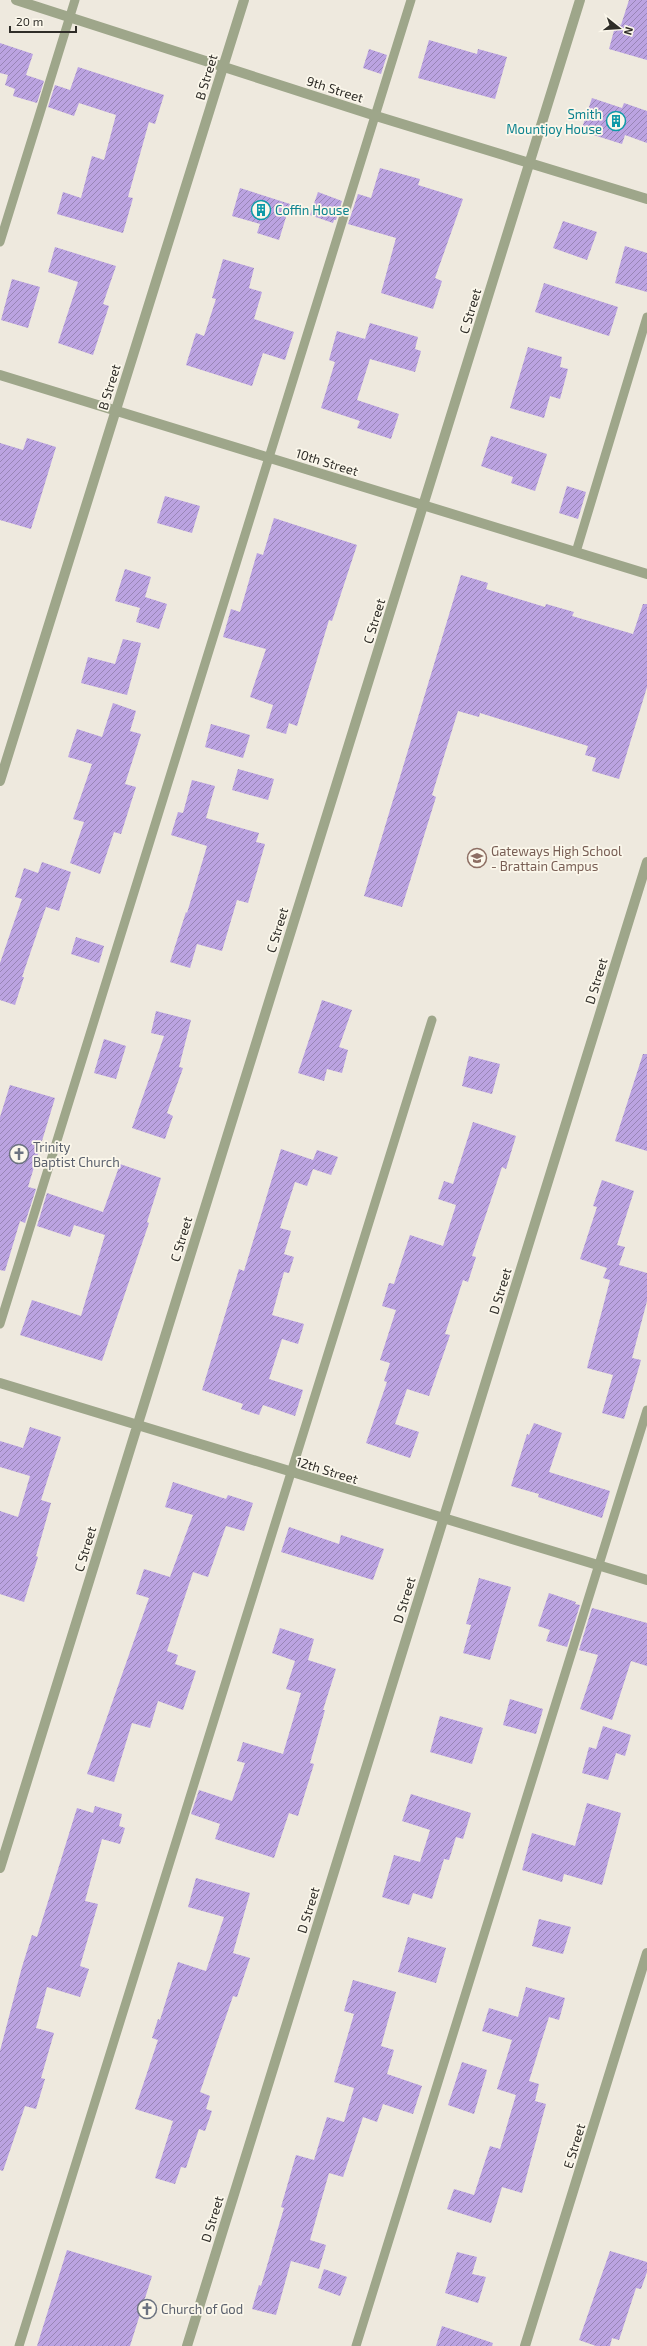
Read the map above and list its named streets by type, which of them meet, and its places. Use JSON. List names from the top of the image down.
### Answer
{
  "streets": {
    "street": [
      "B Street",
      "9th Street",
      "C Street",
      "10th Street",
      "D Street",
      "12th Street",
      "E Street"
    ]
  },
  "crossings": [
    ["B Street", "9th Street"],
    ["B Street", "10th Street"],
    ["9th Street", "C Street"],
    ["C Street", "10th Street"],
    ["C Street", "12th Street"],
    ["D Street", "12th Street"]
  ],
  "places": {
    "building": ["Smith Mountjoy House", "Coffin House"],
    "school or university": ["Gateways High School - Brattain Campus"],
    "church": ["Trinity Baptist Church", "Church of God"]
  },
  "scale_bar": "20 m",
  "north": "right"
}
